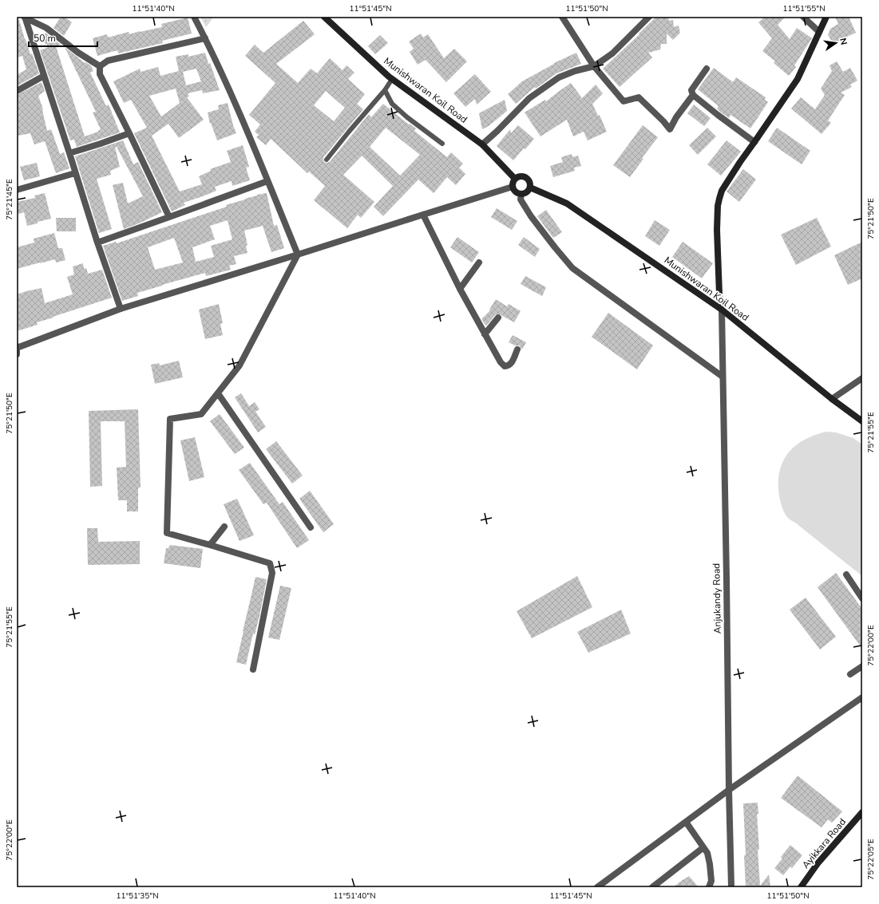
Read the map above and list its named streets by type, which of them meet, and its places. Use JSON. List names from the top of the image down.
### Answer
{
  "streets": {
    "main road": ["Munishwaran Koil Road", "Ayikkara Road"],
    "street": ["Anjukandy Road"]
  },
  "crossings": [
    ["Munishwaran Koil Road", "Anjukandy Road"]
  ],
  "scale_bar": "50 m",
  "north": "right",
  "coordinates": [
    "11°51'40\"N",
    "11°51'45\"N",
    "11°51'50\"N",
    "11°51'55\"N",
    "75°21'45\"E",
    "75°21'50\"E",
    "75°21'55\"E",
    "75°22'00\"E",
    "75°22'05\"E",
    "11°51'35\"N"
  ]
}
